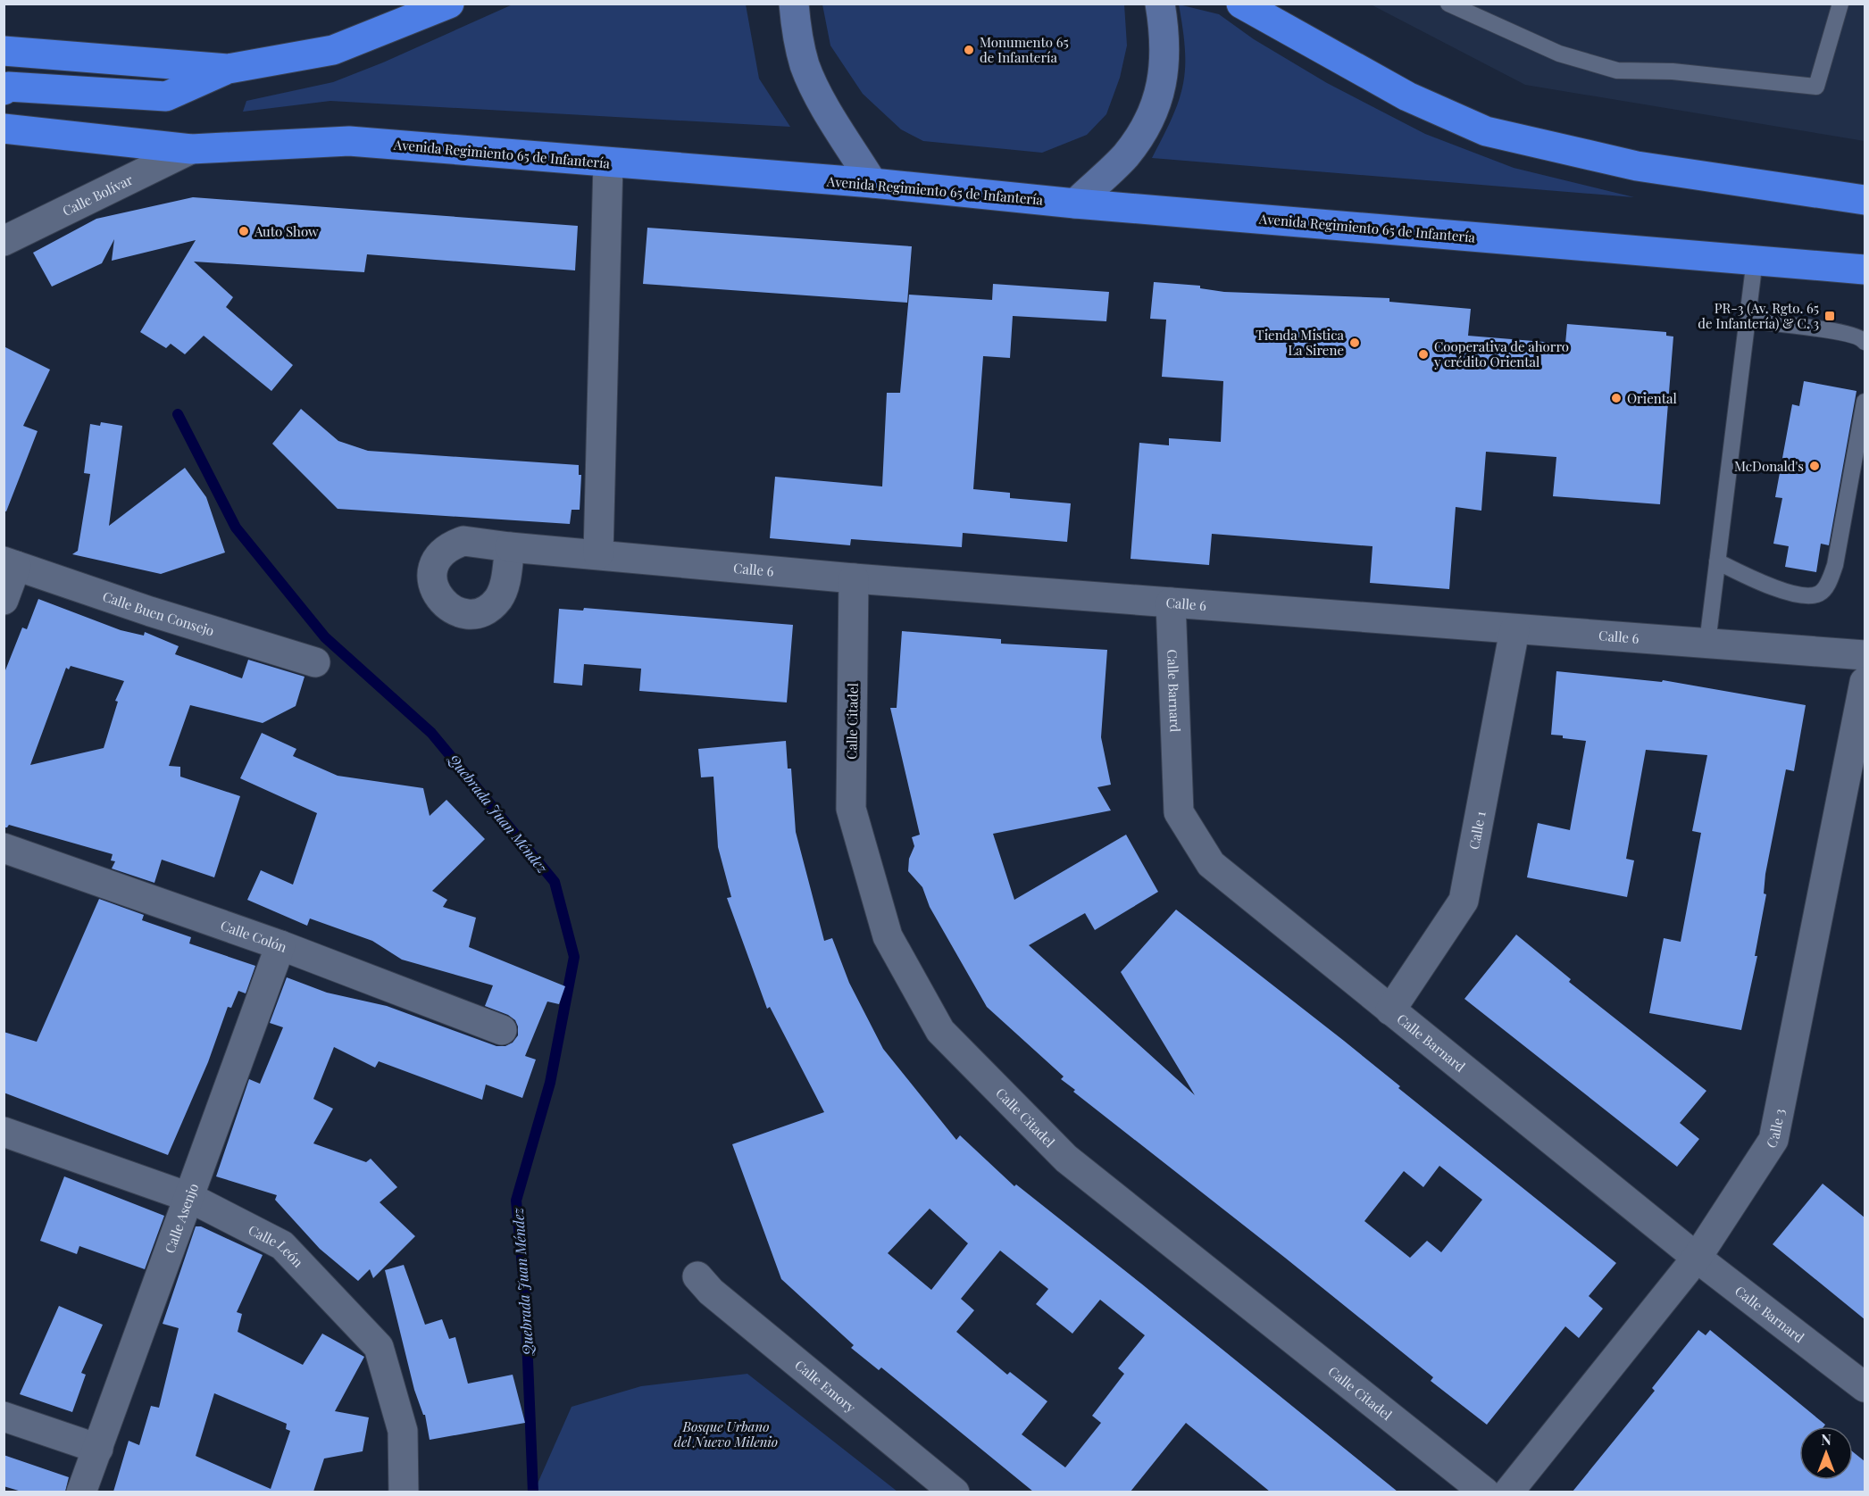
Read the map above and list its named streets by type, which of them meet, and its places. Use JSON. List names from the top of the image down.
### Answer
{
  "streets": {
    "highway": ["Avenida Regimiento 65 de Infantería"],
    "street": [
      "Calle Bolívar",
      "Calle 6",
      "Calle Buen Consejo",
      "Calle Barnard",
      "Calle Citadel",
      "Calle 1",
      "Calle Colón",
      "Calle 3",
      "Calle Asenjo",
      "Calle León",
      "Calle Emory"
    ]
  },
  "crossings": [
    ["Avenida Regimiento 65 de Infantería", "Calle Bolívar"],
    ["Calle 6", "Calle Barnard"],
    ["Calle 6", "Calle Citadel"],
    ["Calle 6", "Calle 1"],
    ["Calle Barnard", "Calle 1"],
    ["Calle Barnard", "Calle 3"],
    ["Calle Colón", "Calle Asenjo"],
    ["Calle Asenjo", "Calle León"]
  ],
  "water": ["Quebrada Juan Méndez"],
  "parks": ["Bosque Urbano del Nuevo Milenio"],
  "places": {
    "other": [
      "Monumento 65 de Infantería",
      "Auto Show",
      "Tienda Mistica La Sirene",
      "Cooperativa de ahorro y crédito Oriental",
      "Oriental",
      "McDonald's"
    ],
    "transit": ["PR-3 (Av. Rgto. 65 de Infantería) & C. 3"]
  },
  "north": "top"
}
